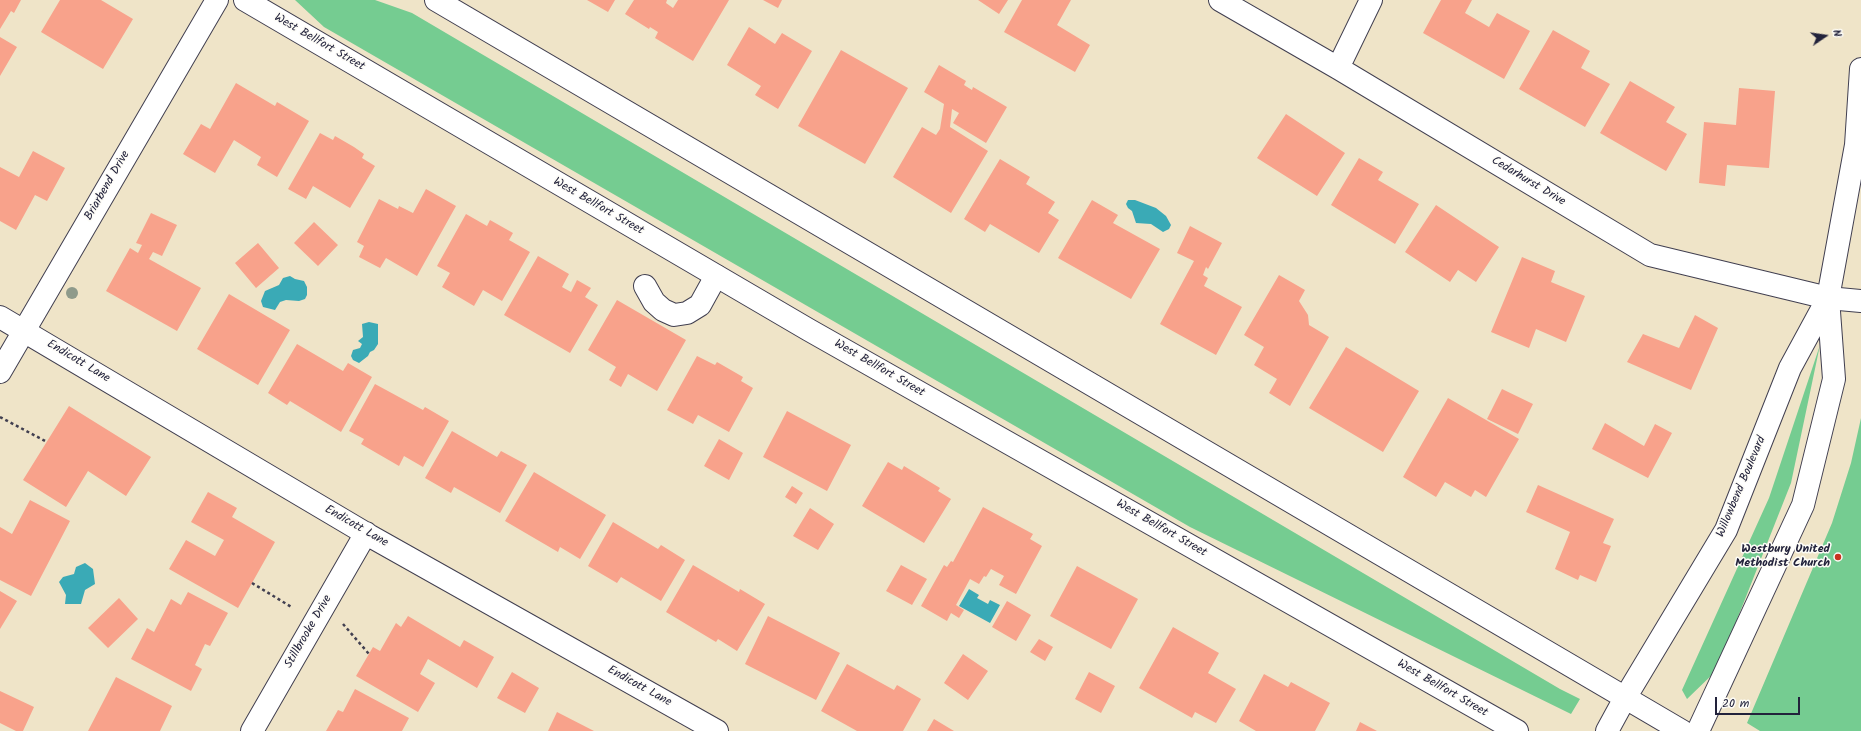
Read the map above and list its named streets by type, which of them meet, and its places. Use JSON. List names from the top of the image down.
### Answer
{
  "streets": {
    "main road": [
      "West Bellfort Street",
      "Cedarhurst Drive",
      "Briarbend Drive",
      "Endicott Lane",
      "Willowbend Boulevard",
      "Stillbrooke Drive"
    ]
  },
  "crossings": [
    ["Cedarhurst Drive", "Willowbend Boulevard"],
    ["Briarbend Drive", "Endicott Lane"],
    ["Endicott Lane", "Stillbrooke Drive"]
  ],
  "places": ["Westbury United Methodist Church"],
  "scale_bar": "20 m",
  "north": "right"
}
